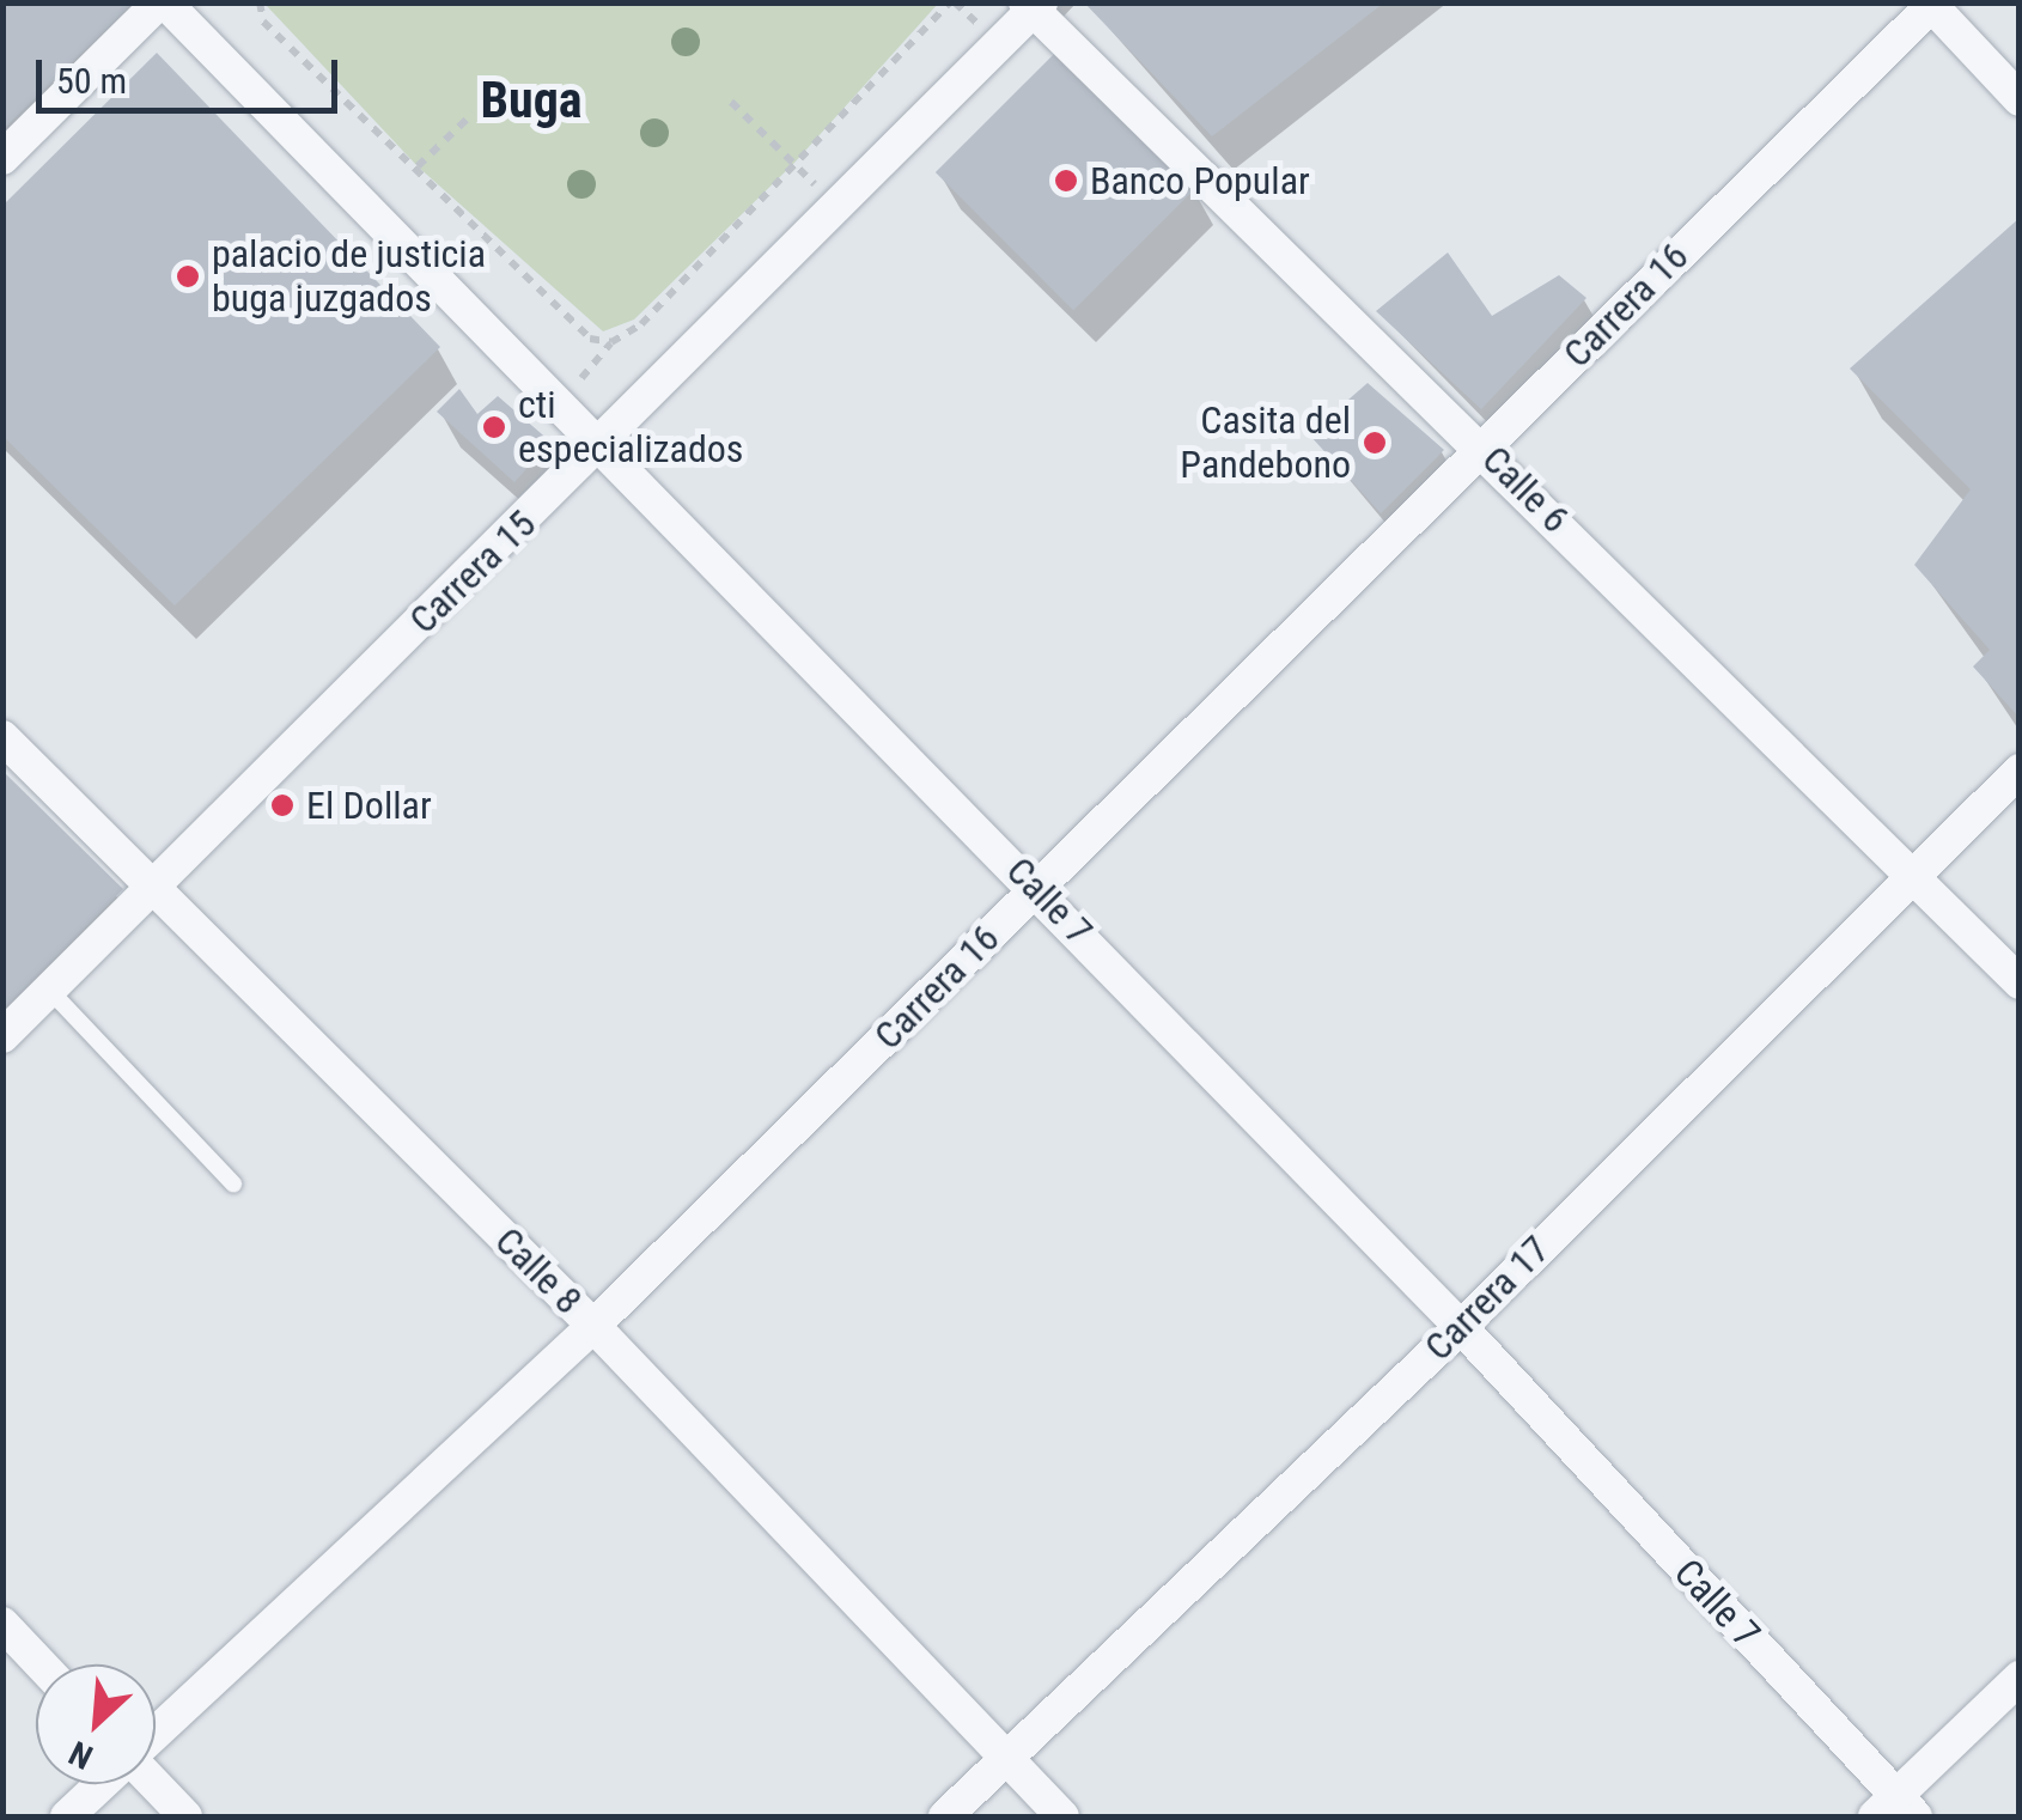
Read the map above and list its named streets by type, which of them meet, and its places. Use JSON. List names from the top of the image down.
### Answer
{
  "streets": {
    "street": [
      "Carrera 16",
      "Calle 6",
      "Carrera 15",
      "Calle 7",
      "Calle 8",
      "Carrera 17"
    ]
  },
  "crossings": [
    ["Carrera 16", "Calle 6"],
    ["Carrera 16", "Calle 7"],
    ["Carrera 16", "Calle 8"],
    ["Calle 6", "Carrera 15"],
    ["Calle 6", "Carrera 17"],
    ["Carrera 15", "Calle 7"],
    ["Carrera 15", "Calle 8"],
    ["Calle 7", "Carrera 17"],
    ["Calle 8", "Carrera 17"]
  ],
  "districts": ["Buga"],
  "places": [
    "Banco Popular",
    "palacio de justicia buga juzgados",
    "cti especializados",
    "Casita del Pandebono",
    "El Dollar"
  ],
  "scale_bar": "50 m",
  "north": "bottom left"
}
